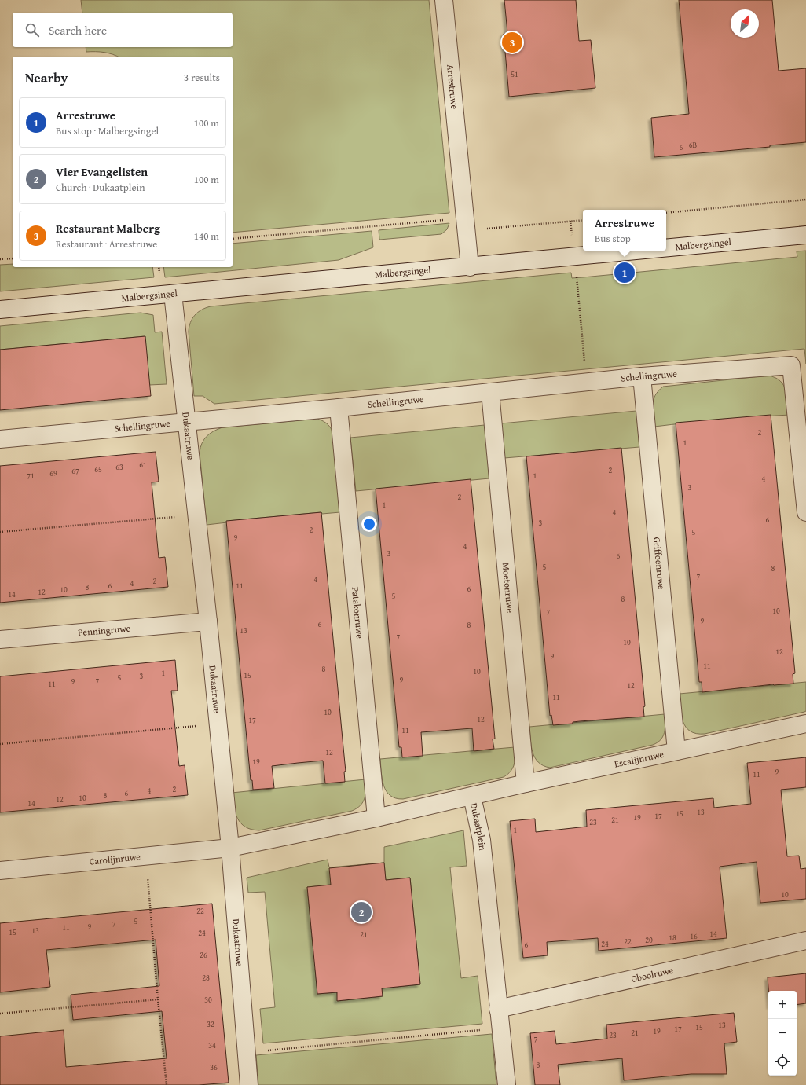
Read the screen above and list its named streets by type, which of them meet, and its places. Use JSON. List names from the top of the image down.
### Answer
{
  "streets": {
    "street": [
      "Arrestruwe",
      "Malbergsingel",
      "Schellingruwe",
      "Dukaatruwe",
      "Griffoenruwe",
      "Moetonruwe",
      "Patakonruwe",
      "Penningruwe",
      "Escalijnruwe",
      "Dukaatplein",
      "Carolijnruwe",
      "Oboolruwe"
    ]
  },
  "crossings": [
    ["Arrestruwe", "Malbergsingel"],
    ["Malbergsingel", "Dukaatruwe"],
    ["Schellingruwe", "Dukaatruwe"],
    ["Schellingruwe", "Griffoenruwe"],
    ["Schellingruwe", "Moetonruwe"],
    ["Schellingruwe", "Patakonruwe"],
    ["Dukaatruwe", "Penningruwe"],
    ["Dukaatruwe", "Dukaatplein"],
    ["Dukaatruwe", "Carolijnruwe"],
    ["Griffoenruwe", "Escalijnruwe"],
    ["Moetonruwe", "Escalijnruwe"],
    ["Patakonruwe", "Dukaatplein"],
    ["Escalijnruwe", "Dukaatplein"],
    ["Dukaatplein", "Carolijnruwe"],
    ["Dukaatplein", "Oboolruwe"]
  ],
  "house_numbers": [
    "51",
    "6B",
    "6",
    "2",
    "1",
    "61",
    "63",
    "65",
    "2",
    "67",
    "69",
    "71",
    "1",
    "4",
    "3",
    "2",
    "1",
    "4",
    "6",
    "3",
    "2",
    "5",
    "9",
    "4",
    "3",
    "6",
    "5",
    "8",
    "7",
    "4",
    "2",
    "4",
    "6",
    "11",
    "8",
    "6",
    "10",
    "12",
    "14",
    "5",
    "8",
    "10",
    "7",
    "9",
    "6",
    "8",
    "13",
    "7",
    "10",
    "12",
    "9",
    "11",
    "8",
    "10",
    "1",
    "15",
    "3",
    "5",
    "9",
    "7",
    "9",
    "11",
    "12",
    "11",
    "10",
    "12",
    "17",
    "11",
    "12",
    "19",
    "9",
    "11",
    "2",
    "4",
    "6",
    "8",
    "10",
    "12",
    "14",
    "13",
    "15",
    "17",
    "19",
    "21",
    "23",
    "1",
    "10",
    "22",
    "5",
    "7",
    "9",
    "11",
    "13",
    "15",
    "24",
    "14",
    "21",
    "16",
    "18",
    "20",
    "22",
    "24",
    "6",
    "26",
    "28",
    "30",
    "32",
    "13",
    "15",
    "17",
    "19",
    "21",
    "23",
    "7",
    "34",
    "8",
    "36"
  ],
  "north": "top right",
  "page": {
    "search": "Search here",
    "pins": ["3", "1", "2"],
    "heading": ["Nearby", "3 results"],
    "list": [
      {
        "mark": "1",
        "name": "Arrestruwe",
        "note": "Bus stop · Malbergsingel",
        "value": "100 m"
      },
      {
        "mark": "2",
        "name": "Vier Evangelisten",
        "note": "Church · Dukaatplein",
        "value": "100 m"
      },
      {
        "mark": "3",
        "name": "Restaurant Malberg",
        "note": "Restaurant · Arrestruwe",
        "value": "140 m"
      }
    ],
    "popup": ["Arrestruwe", "Bus stop"],
    "map_buttons": ["+", "−"]
  }
}
